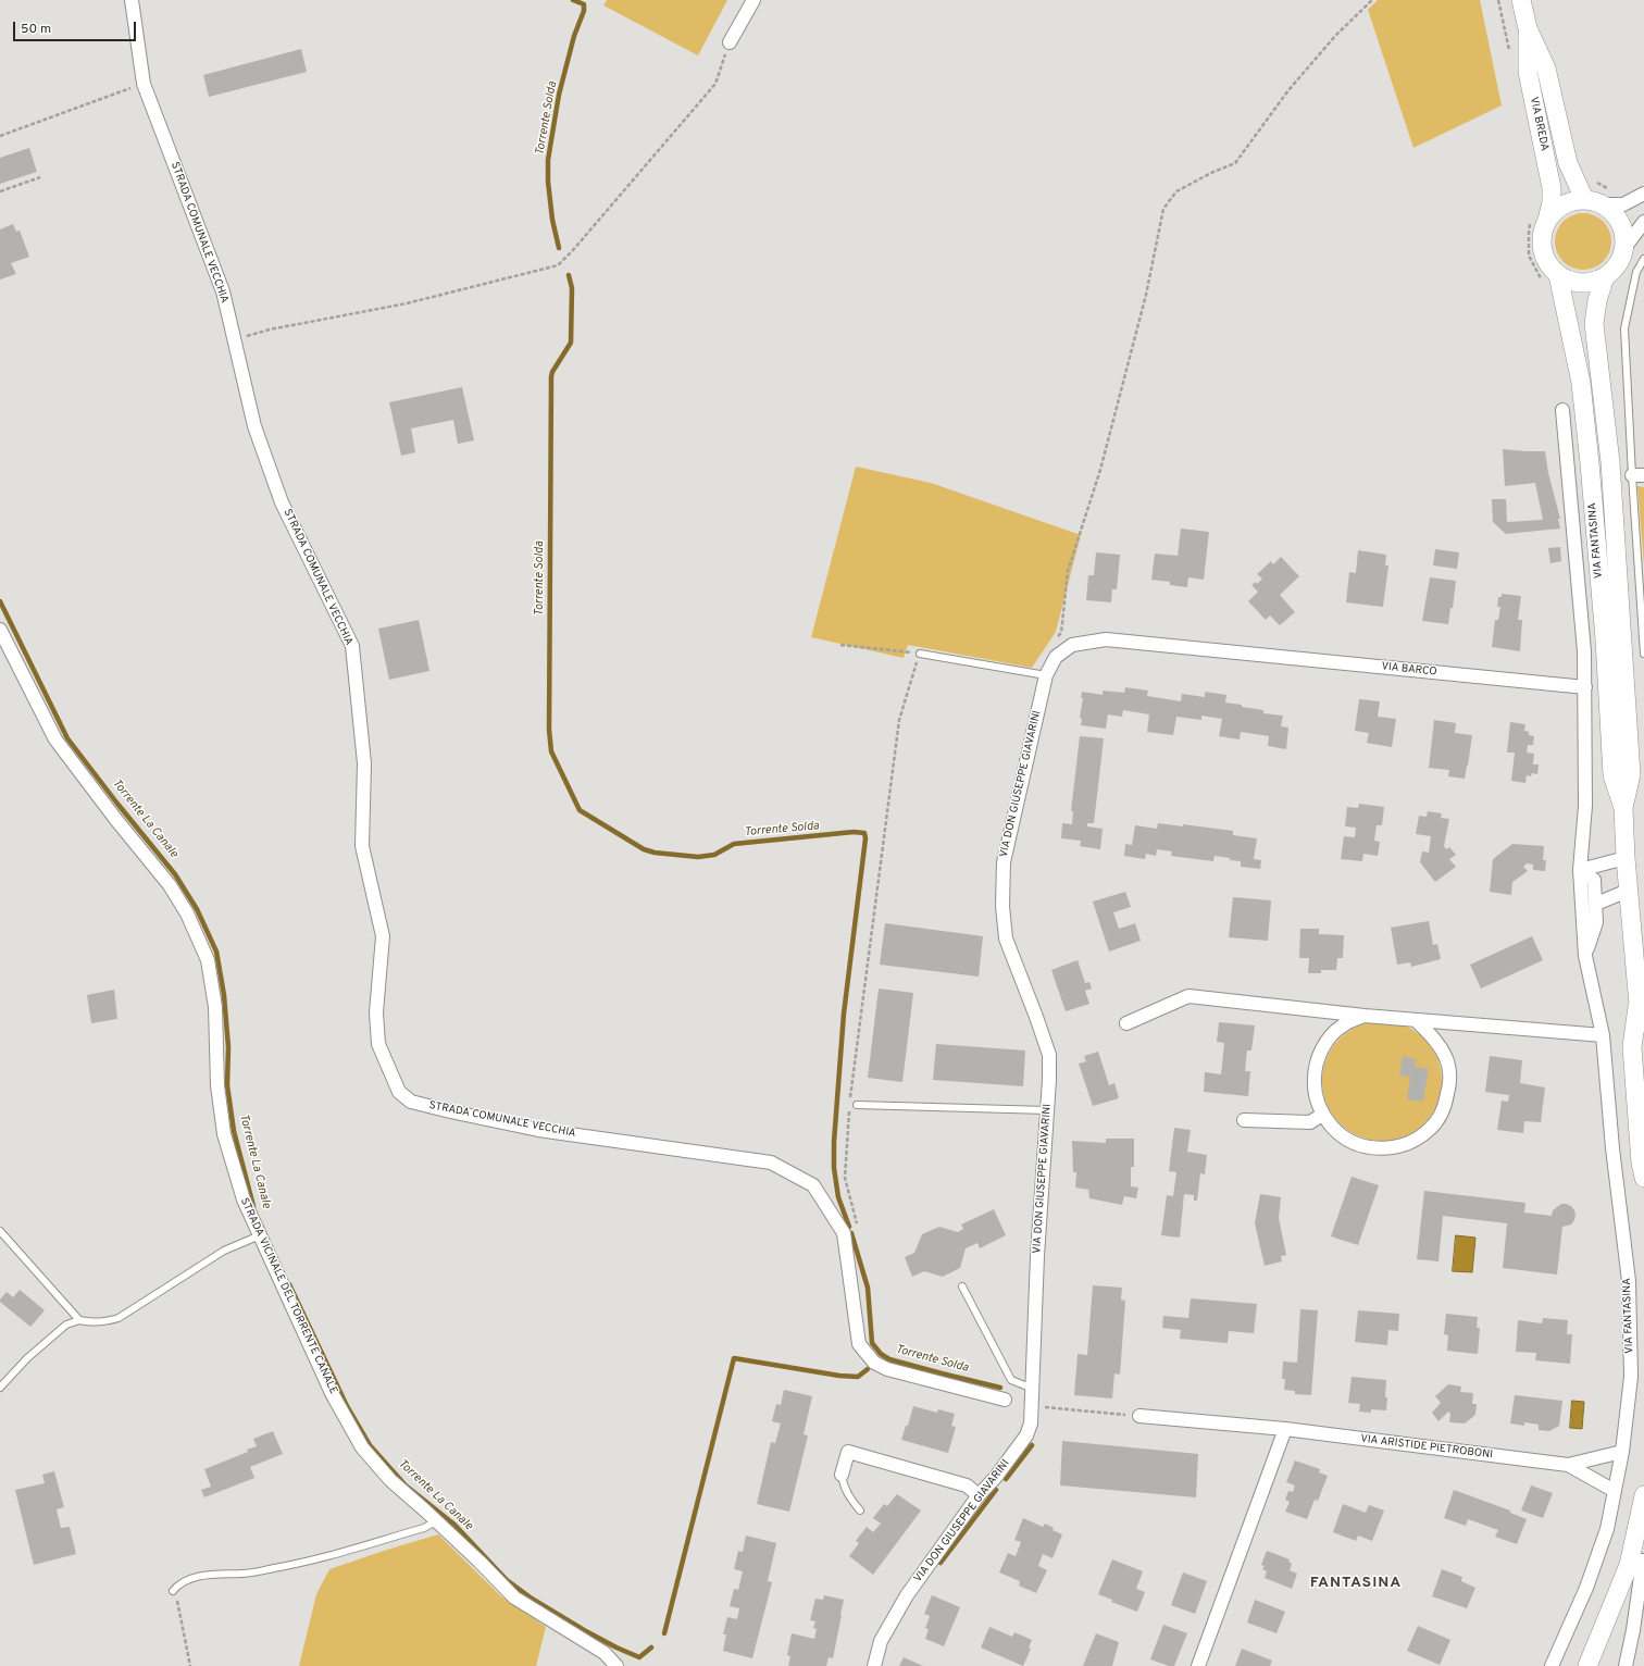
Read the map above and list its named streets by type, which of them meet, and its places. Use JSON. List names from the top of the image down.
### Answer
{
  "streets": {
    "street": [
      "VIA BREDA",
      "STRADA COMUNALE VECCHIA",
      "VIA FANTASINA",
      "VIA BARCO",
      "VIA DON GIUSEPPE GIAVARINI",
      "STRADA VICINALE DEL TORRENTE CANALE",
      "VIA ARISTIDE PIETROBONI"
    ]
  },
  "crossings": [
    ["VIA BREDA", "VIA FANTASINA"],
    ["VIA FANTASINA", "VIA ARISTIDE PIETROBONI"],
    ["VIA BARCO", "VIA DON GIUSEPPE GIAVARINI"]
  ],
  "districts": ["FANTASINA"],
  "water": ["Torrente Solda", "Torrente La Canale"],
  "scale_bar": "50 m"
}
